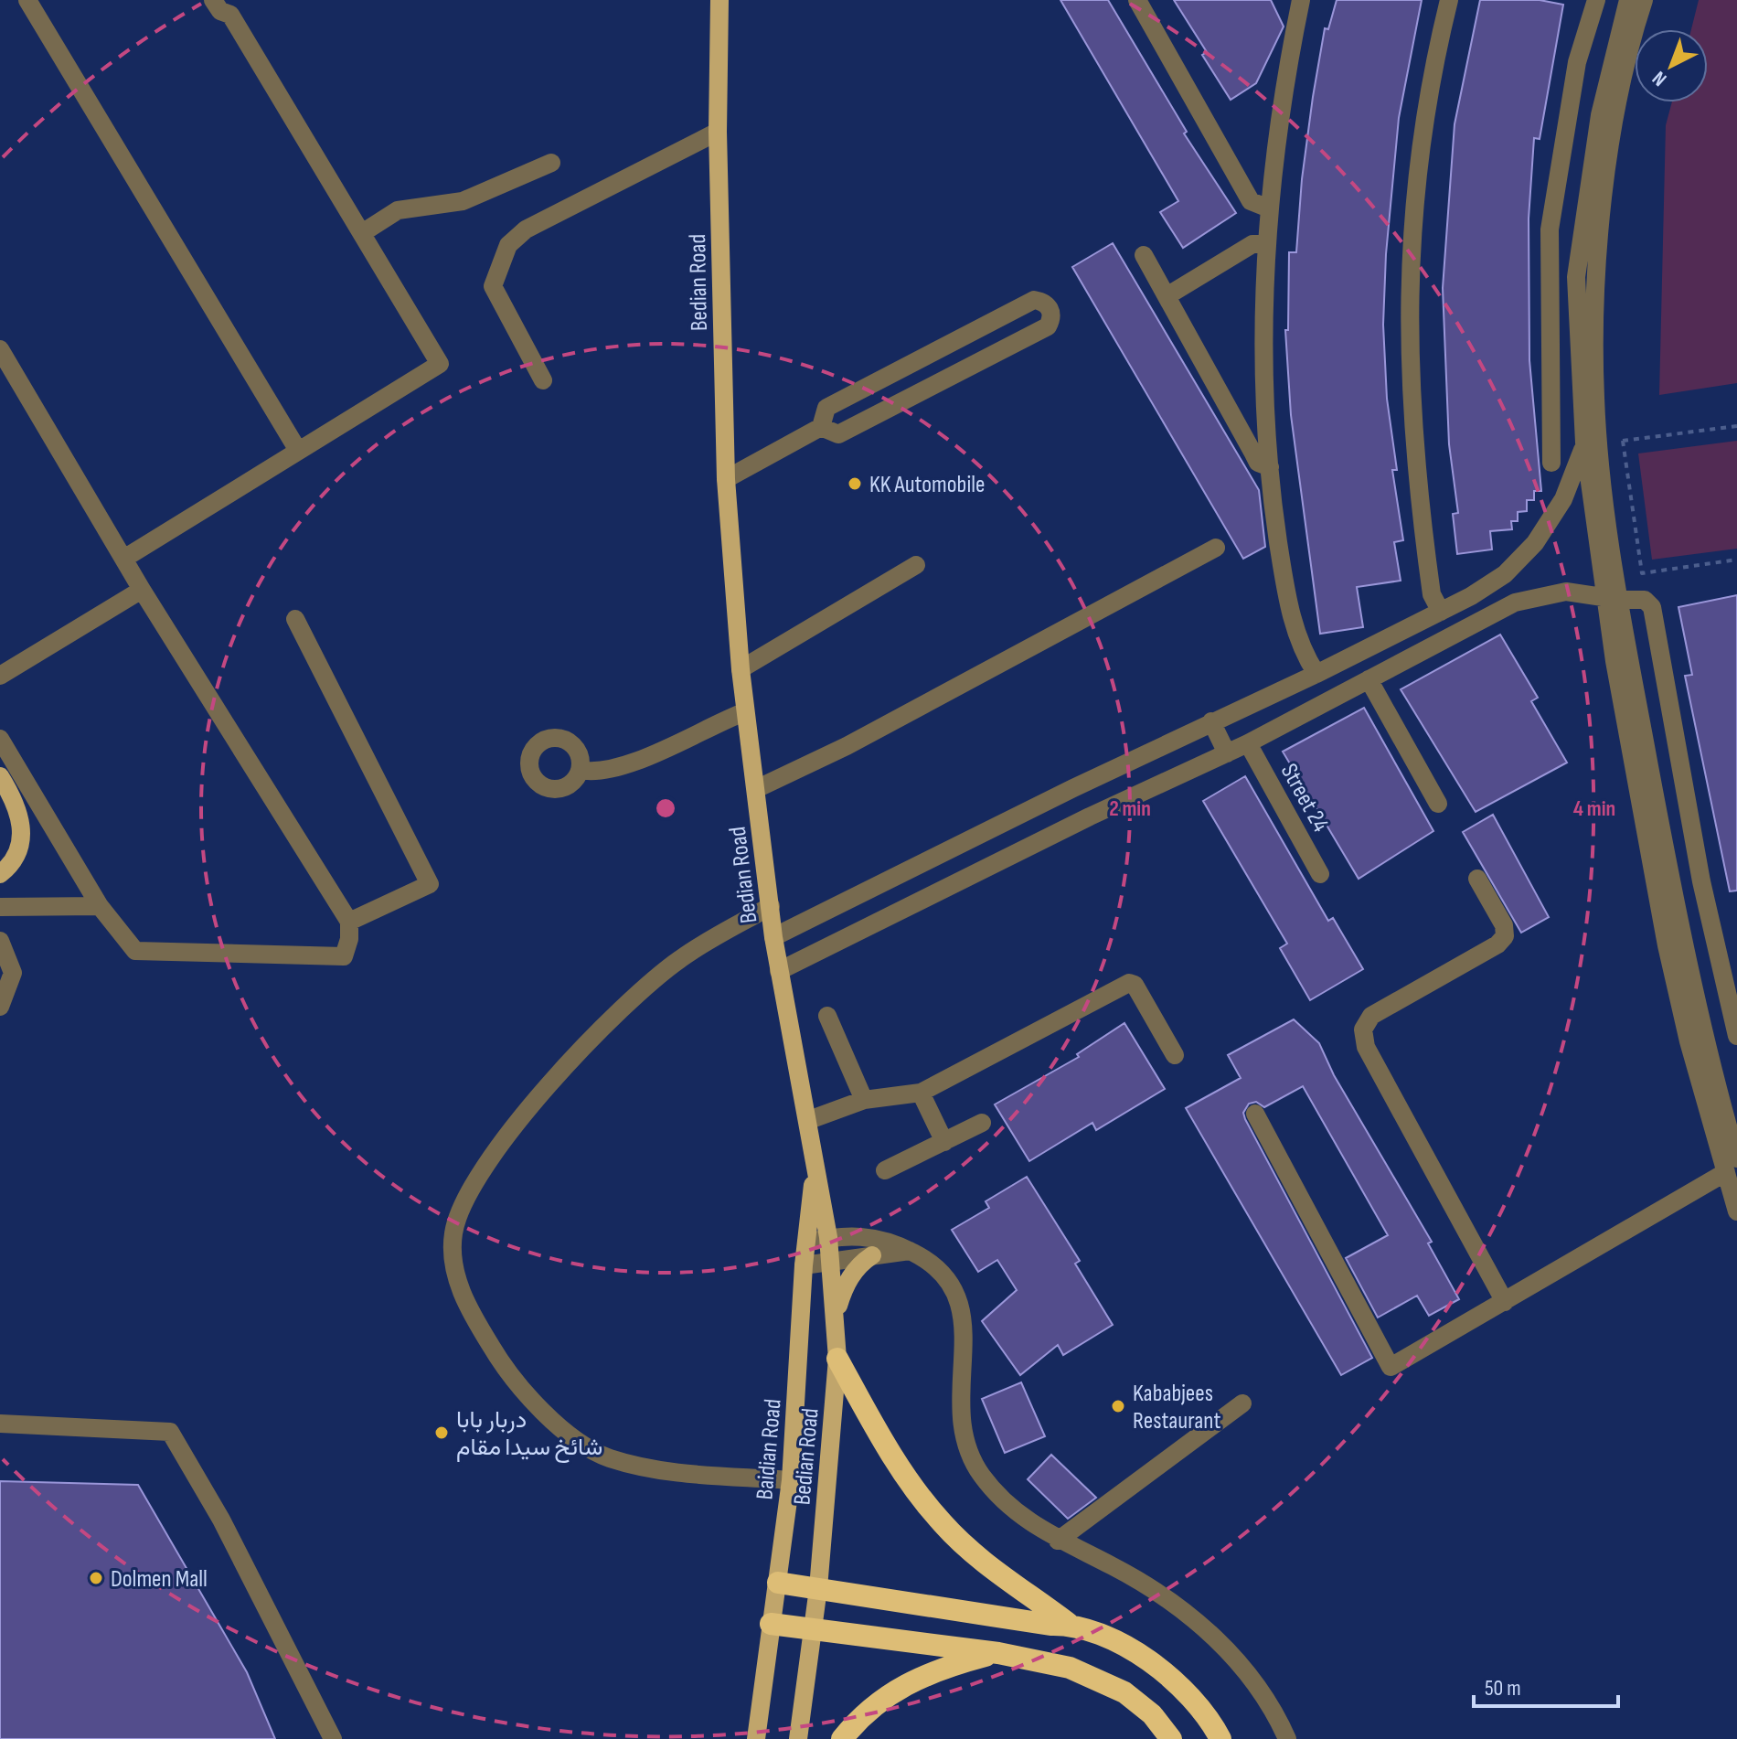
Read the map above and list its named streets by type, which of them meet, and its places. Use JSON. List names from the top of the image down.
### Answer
{
  "streets": {
    "main road": ["Bedian Road", "Baidian Road"],
    "street": ["Street 24"]
  },
  "crossings": [
    ["Bedian Road", "Baidian Road"]
  ],
  "places": [
    "KK Automobile",
    "Kababjees Restaurant",
    "دربار بابا شائخ سیدا مقام",
    "Dolmen Mall"
  ],
  "scale_bar": "50 m",
  "north": "bottom left",
  "rings": ["2 min", "4 min"]
}
